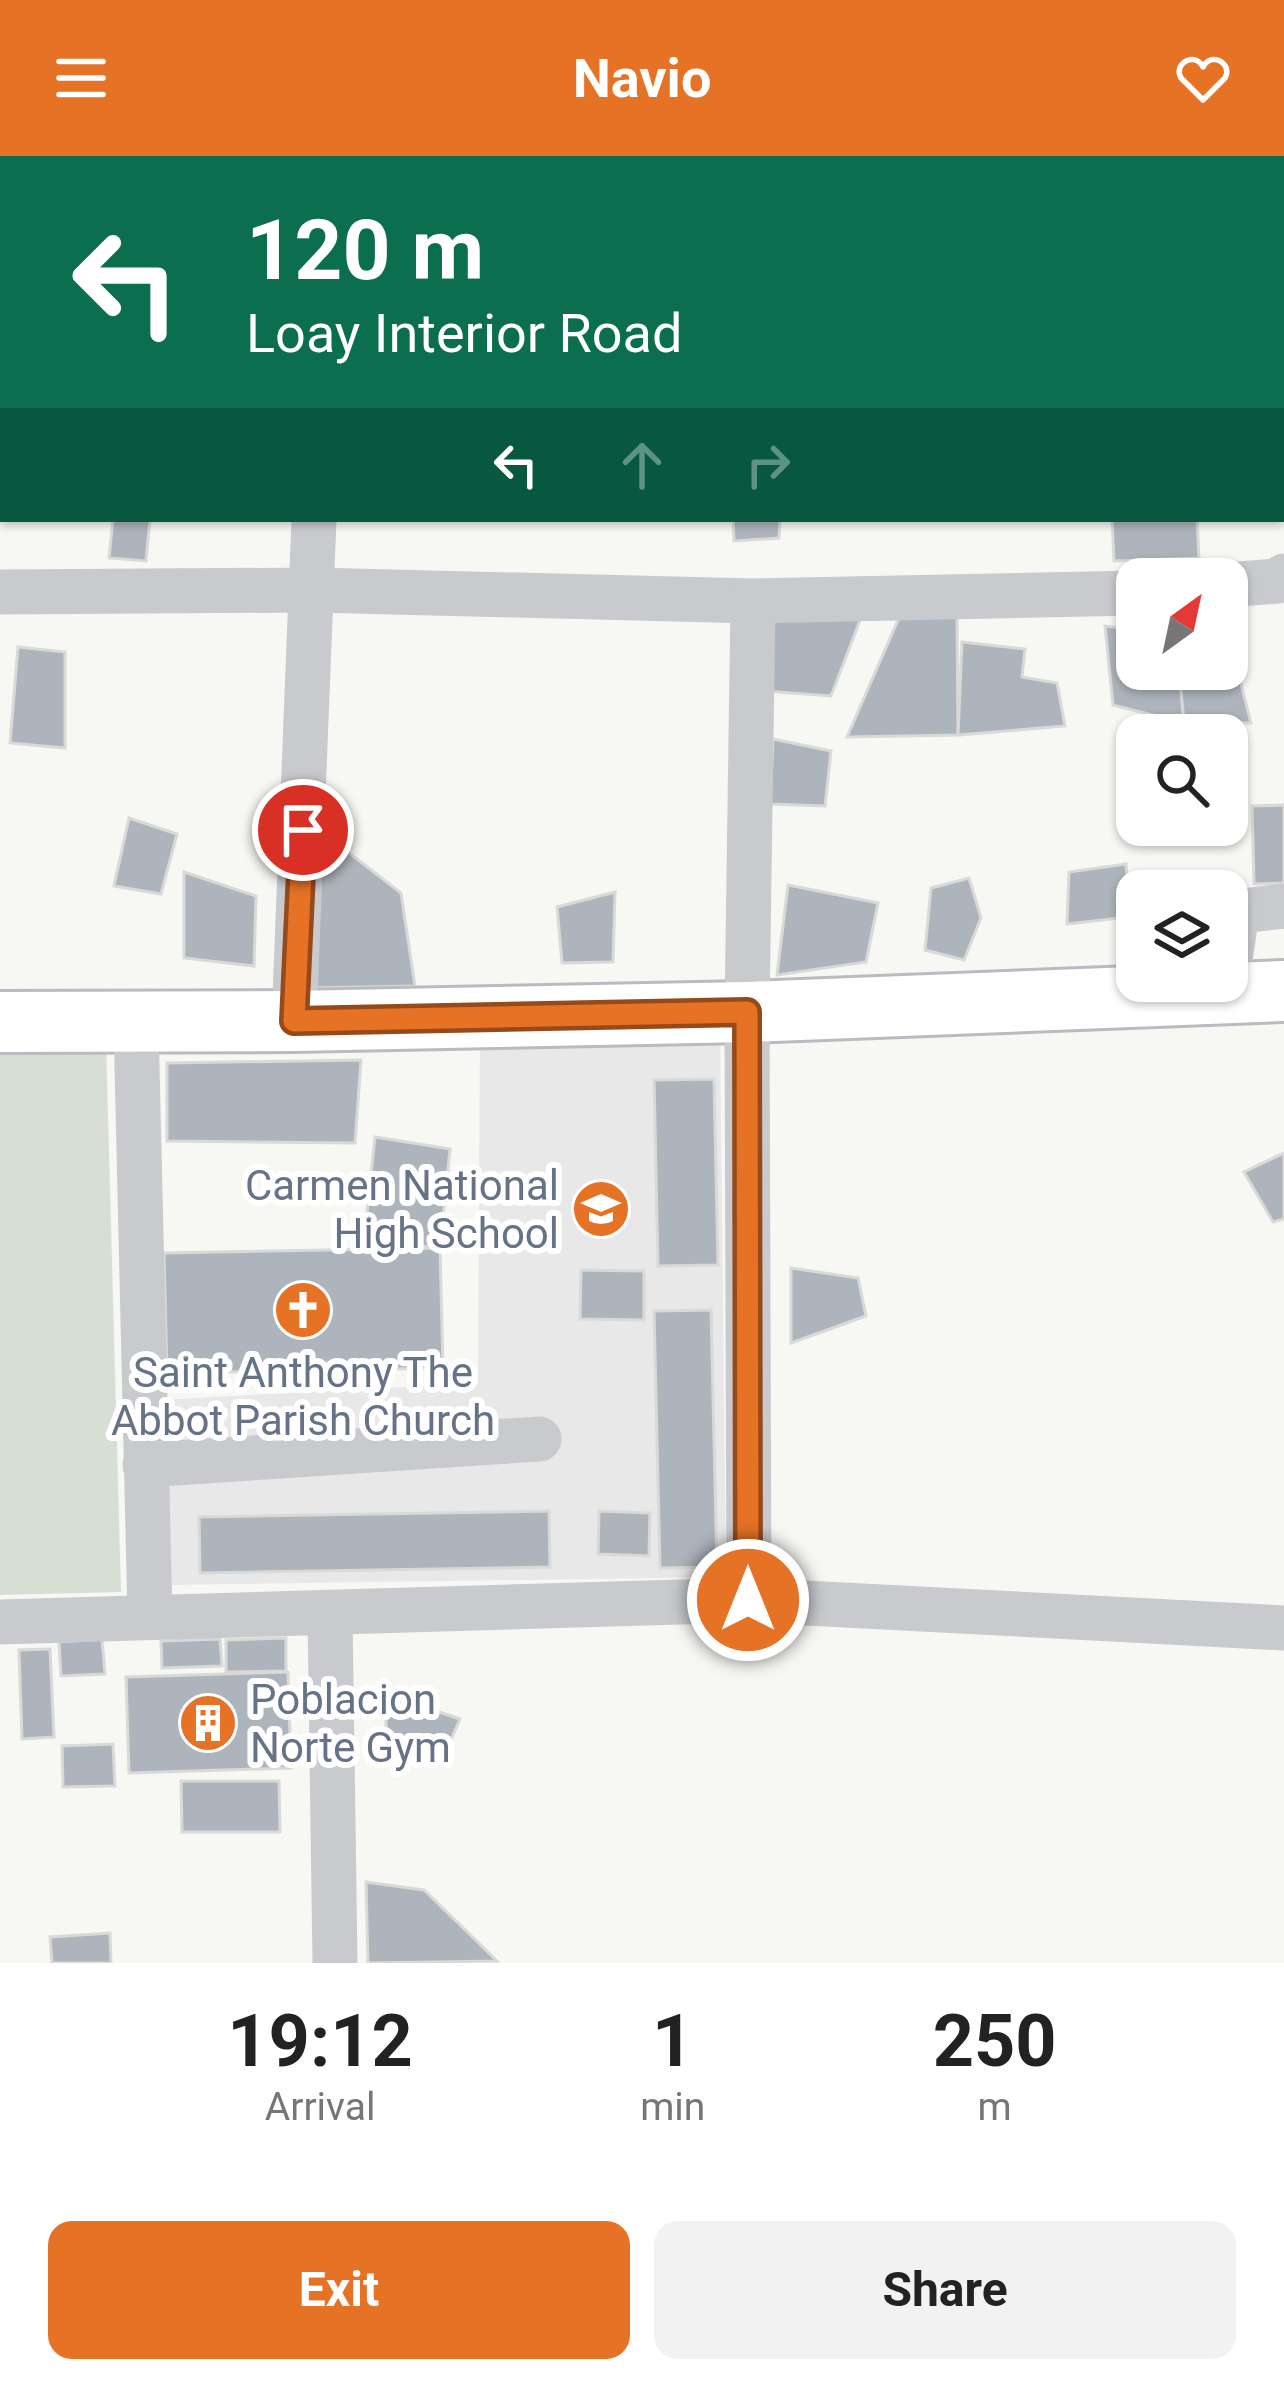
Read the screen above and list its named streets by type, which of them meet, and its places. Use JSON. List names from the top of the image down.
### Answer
{
  "places": {
    "school or university": ["Carmen National High School"],
    "church": ["Saint Anthony The Abbot Parish Church"],
    "building": ["Poblacion Norte Gym"]
  },
  "north": "top right",
  "page": {
    "header": "Navio",
    "turn": ["120 m", "Loay Interior Road"],
    "eta": [
      "19:12",
      "Arrival",
      "1",
      "min",
      "250",
      "m"
    ],
    "buttons": ["Exit", "Share"]
  }
}
